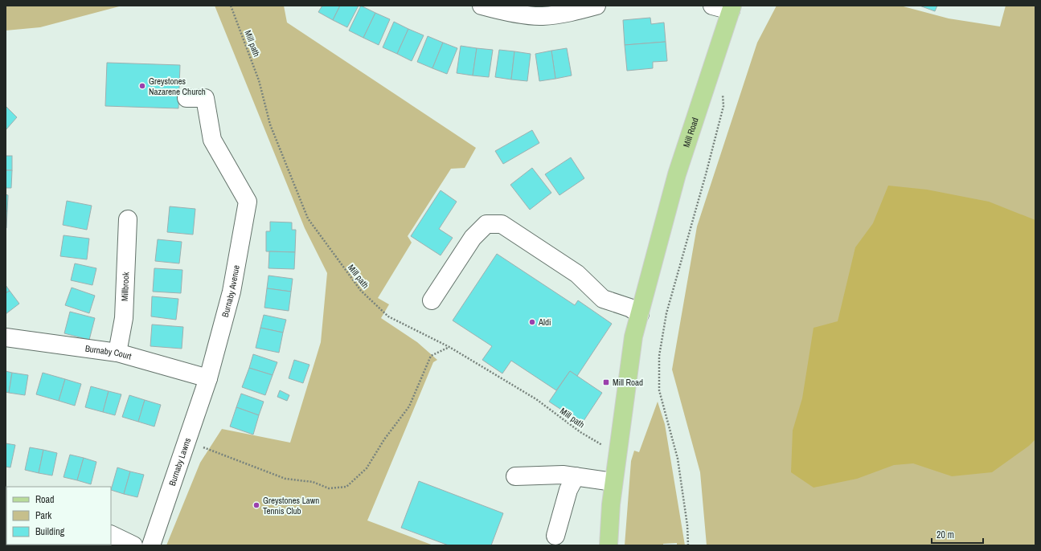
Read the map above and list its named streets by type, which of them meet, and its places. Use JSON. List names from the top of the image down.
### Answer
{
  "streets": {
    "main road": ["Mill Road"],
    "street": [
      "Millbrook",
      "Burnaby Avenue",
      "Burnaby Court",
      "Burnaby Lawns"
    ],
    "path": ["Mill path"]
  },
  "crossings": [
    ["Millbrook", "Burnaby Court"],
    ["Burnaby Avenue", "Burnaby Court"],
    ["Burnaby Avenue", "Burnaby Lawns"],
    ["Burnaby Court", "Burnaby Lawns"]
  ],
  "places": {
    "other": ["Greystones Nazarene Church", "Aldi", "Greystones Lawn Tennis Club"],
    "transit": ["Mill Road"]
  },
  "legend": ["Road", "Park", "Building"],
  "scale_bar": "20 m"
}
